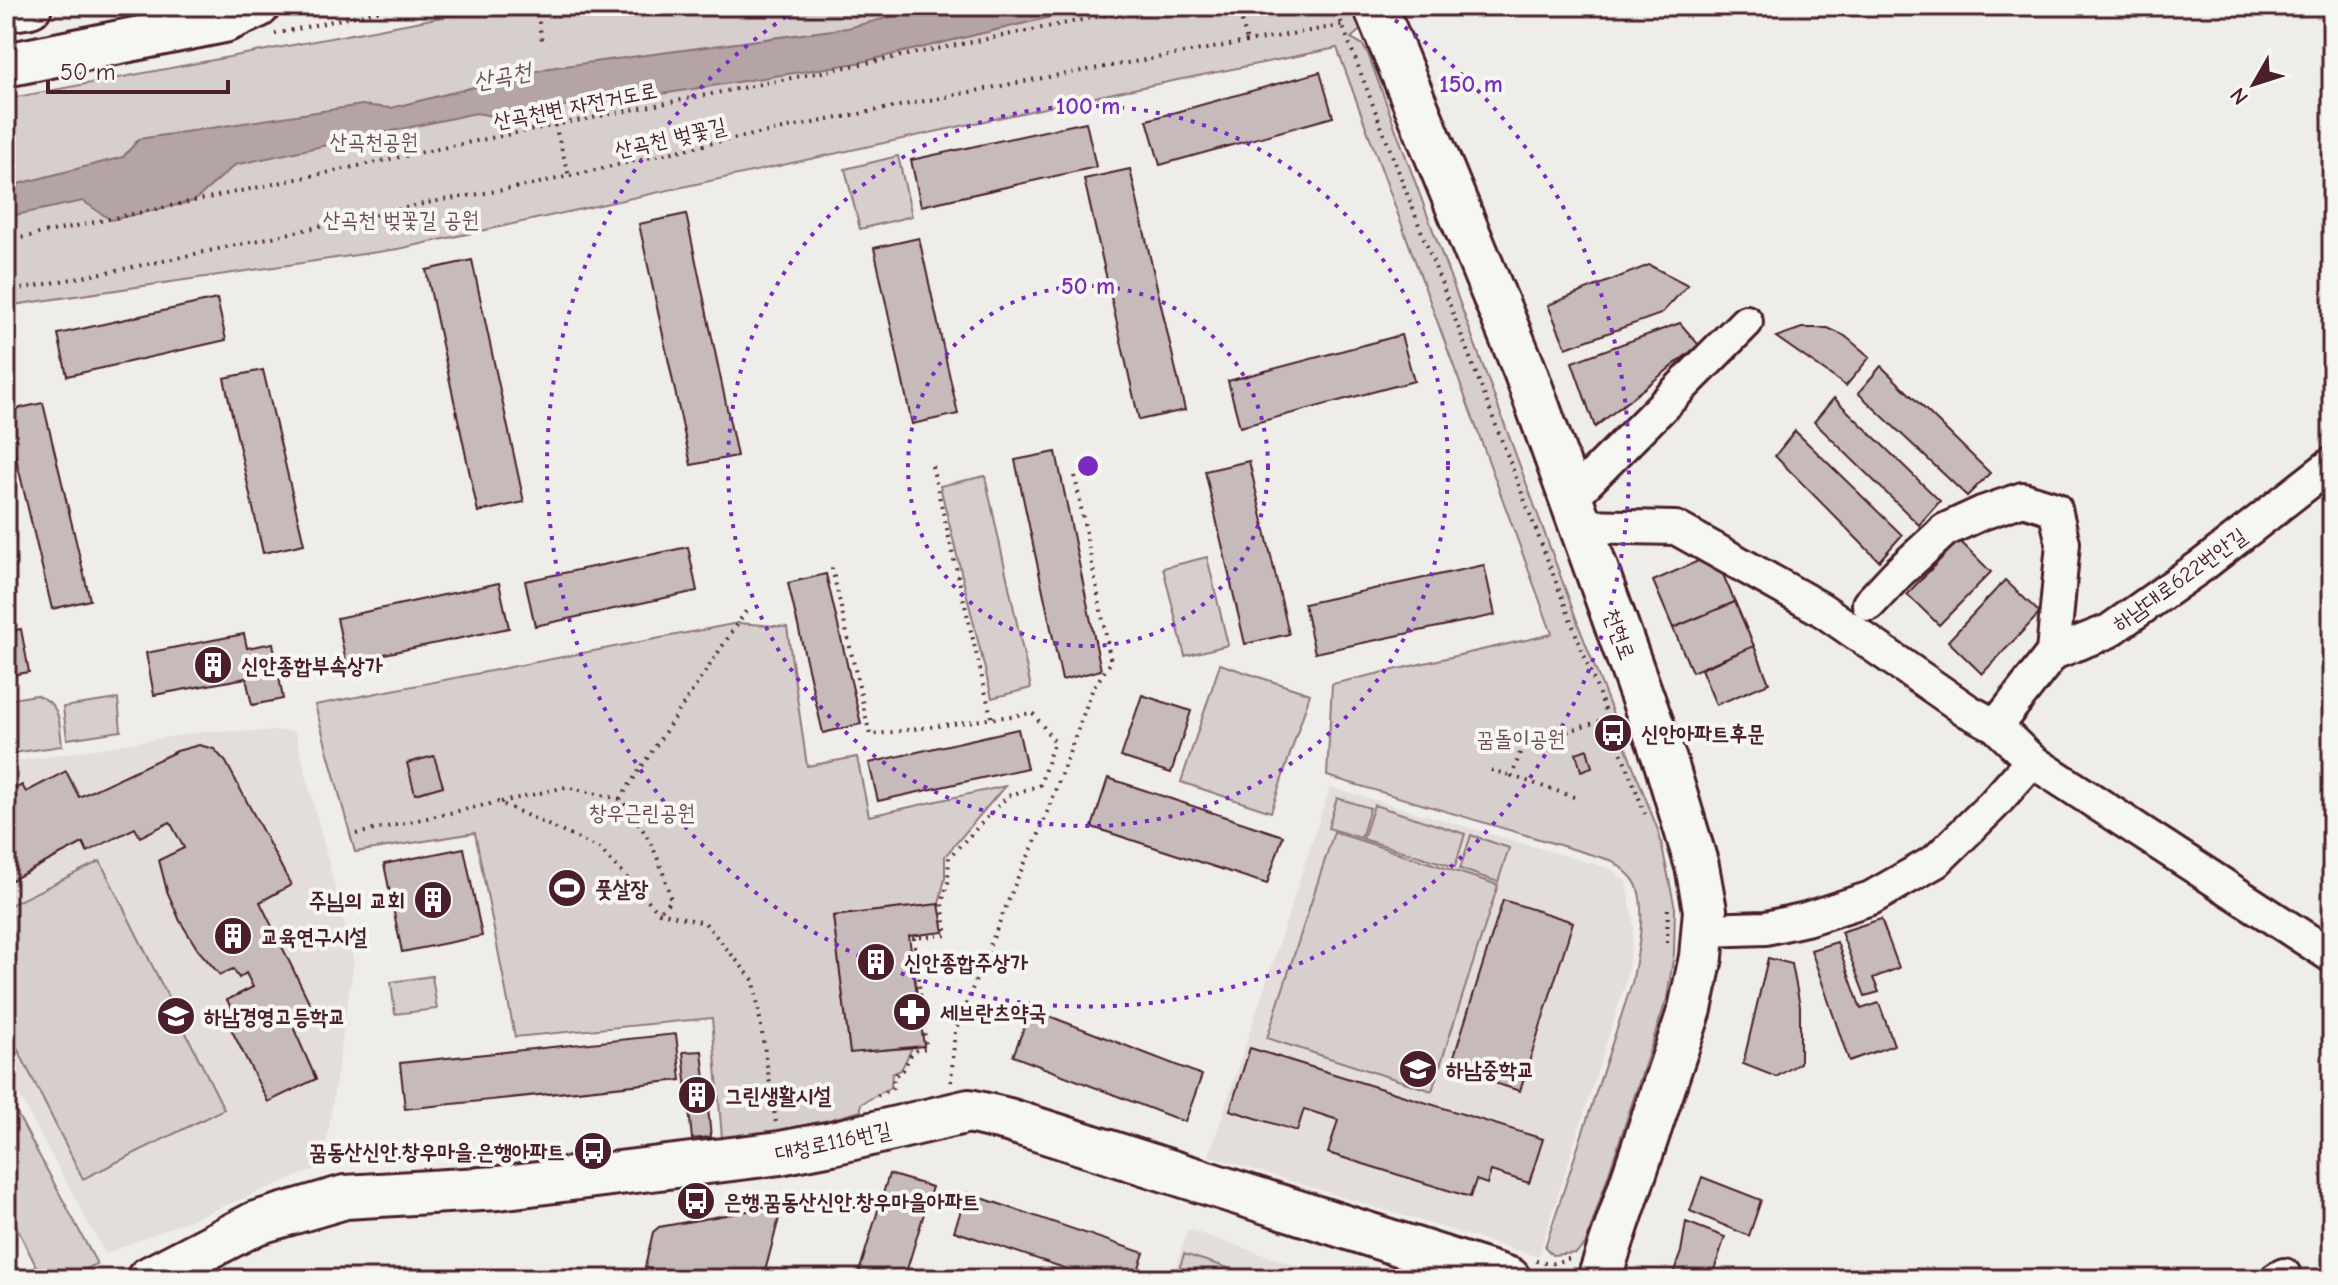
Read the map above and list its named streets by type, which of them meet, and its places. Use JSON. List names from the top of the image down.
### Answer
{
  "streets": {
    "main road": ["천현로", "대청로116번길"],
    "street": ["하남대로622번안길"],
    "path": ["산곡천변 자전거도로", "산곡천 벚꽃길"]
  },
  "crossings": [
    ["산곡천 벚꽃길", "천현로"]
  ],
  "water": ["산곡천"],
  "parks": [
    "산곡천공원",
    "산곡천 벚꽃길 공원",
    "꿈돌이공원",
    "창우근린공원"
  ],
  "places": {
    "building": [
      "신안종합부속상가",
      "주님의 교회",
      "교육연구시설",
      "신안종합주상가",
      "그린생활시설"
    ],
    "bus stop": ["신안아파트후문", "꿈동산신안.창우마을.은행아파트", "은행.꿈동산신안.창우마을아파트"],
    "sports": ["풋살장"],
    "pharmacy": ["세브란츠약국"],
    "school or university": ["하남경영고등학교", "하남중학교"]
  },
  "scale_bar": "50 m",
  "north": "bottom left",
  "rings": ["150 m", "100 m", "50 m"]
}
